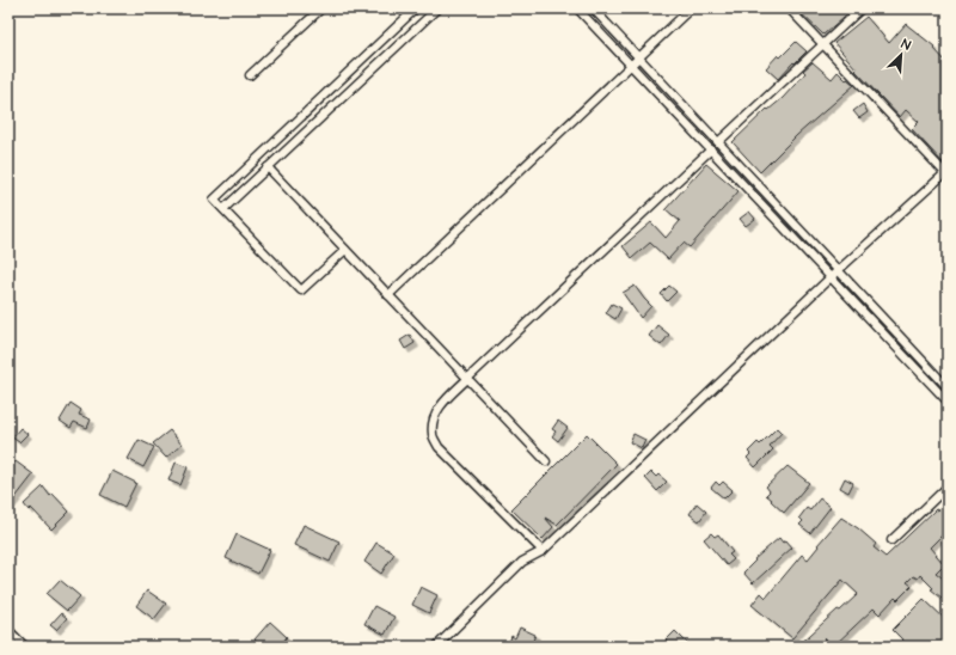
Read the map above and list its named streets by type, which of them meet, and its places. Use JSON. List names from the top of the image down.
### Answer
{
  "north": "top right"
}
